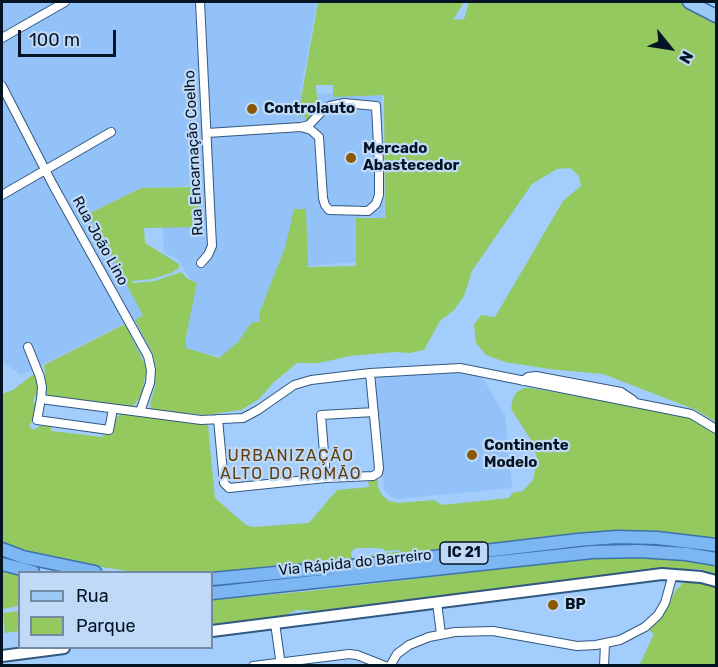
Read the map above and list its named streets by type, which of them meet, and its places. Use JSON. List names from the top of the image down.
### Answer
{
  "streets": {
    "highway": ["IC 21", "Via Rápida do Barreiro"],
    "street": ["Rua Encarnação Coelho", "Rua João Lino"]
  },
  "districts": ["URBANIZAÇÃO ALTO DO ROMÃO"],
  "places": [
    "Controlauto",
    "Mercado Abastecedor",
    "Continente Modelo",
    "BP"
  ],
  "legend": ["Rua", "Parque"],
  "scale_bar": "100 m",
  "north": "bottom right"
}
